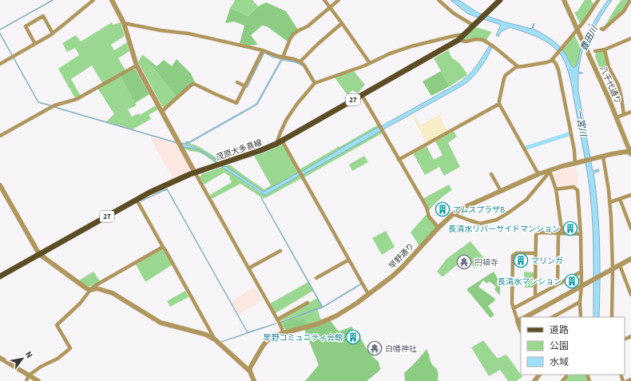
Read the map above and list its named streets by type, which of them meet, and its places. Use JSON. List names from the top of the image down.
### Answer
{
  "streets": {
    "main road": ["27", "茂原大多喜線"],
    "street": ["八千代通り", "早野通り"]
  },
  "crossings": [
    ["27", "茂原大多喜線"]
  ],
  "water": ["豊田川", "一宮川"],
  "places": {
    "building": [
      "アムスプラザB",
      "長清水リバーサイドマンション",
      "マリンガ",
      "長清水マンション",
      "早野コミュニティ会館"
    ],
    "temple": ["円頓寺", "白幡神社"]
  },
  "legend": ["道路", "公園", "水域"],
  "north": "top right"
}
